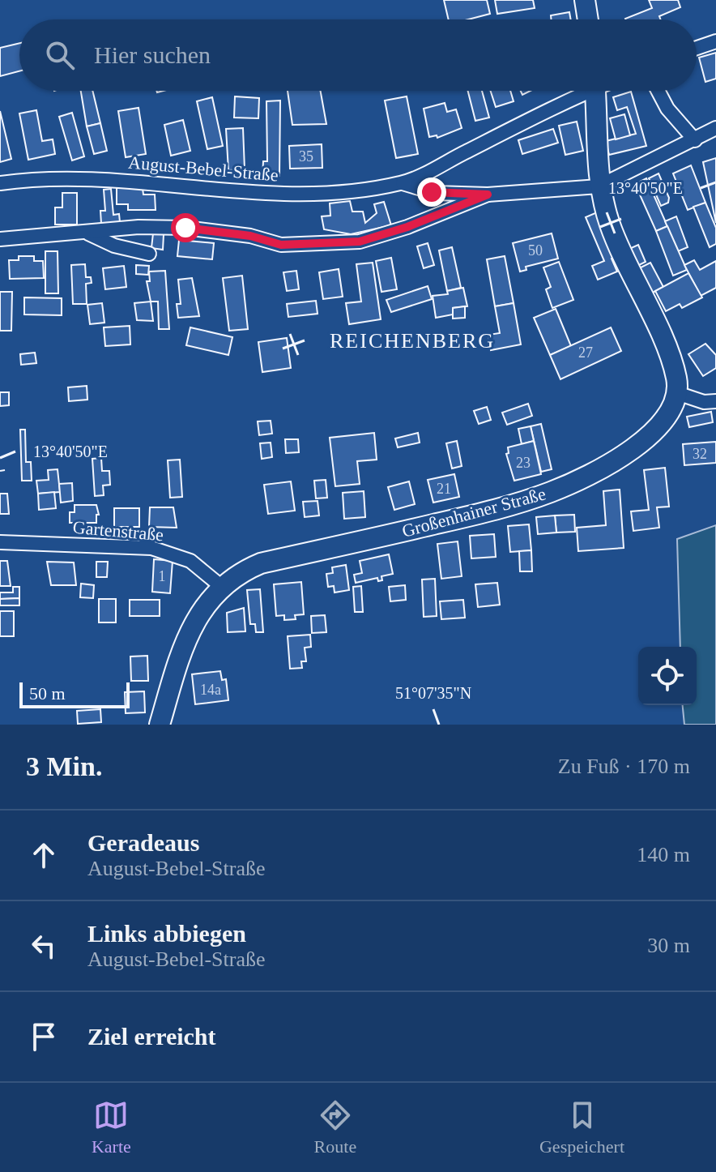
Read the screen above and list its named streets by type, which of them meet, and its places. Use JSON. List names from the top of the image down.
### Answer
{
  "streets": {
    "street": ["August-Bebel-Straße", "Großenhainer Straße", "Gartenstraße"]
  },
  "crossings": [
    ["Großenhainer Straße", "Gartenstraße"]
  ],
  "districts": ["REICHENBERG"],
  "house_numbers": [
    "35",
    "50",
    "27",
    "32",
    "23",
    "21",
    "1",
    "14a"
  ],
  "scale_bar": "50 m",
  "page": {
    "search": "Hier suchen",
    "scale": "50 m",
    "heading": ["3 Min.", "Zu Fuß · 170 m"],
    "list": [
      ["Geradeaus", "August-Bebel-Straße", "140 m"],
      ["Links abbiegen", "August-Bebel-Straße", "30 m"],
      "Ziel erreicht"
    ],
    "nav": ["Karte", "Route", "Gespeichert"]
  },
  "coordinates": ["13°40'50\"E", "51°07'35\"N"]
}
